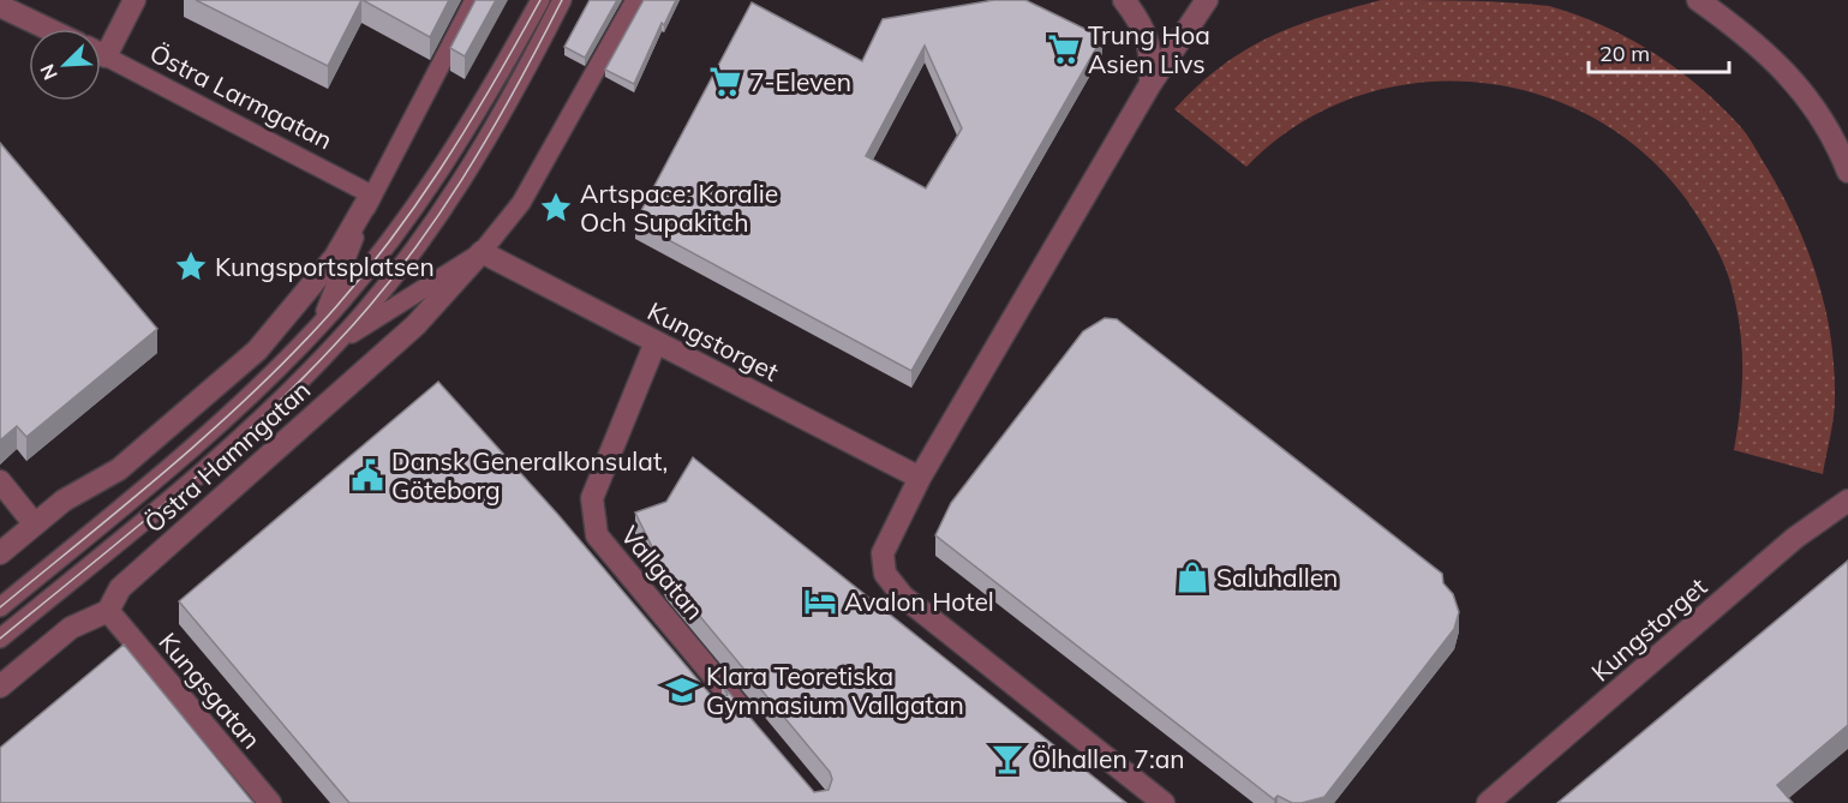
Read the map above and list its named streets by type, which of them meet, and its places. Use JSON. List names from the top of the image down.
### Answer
{
  "streets": {
    "street": [
      "Kungstorget",
      "Östra Hamngatan",
      "Vallgatan",
      "Kungsgatan"
    ],
    "lane": ["Östra Larmgatan"]
  },
  "crossings": [
    ["Kungstorget", "Östra Hamngatan"],
    ["Kungstorget", "Vallgatan"],
    ["Östra Hamngatan", "Kungsgatan"]
  ],
  "places": {
    "supermarket": ["Trung Hoa Asien Livs", "7-Eleven"],
    "place": ["Artspace: Koralie Och Supakitch", "Kungsportsplatsen"],
    "public building": ["Dansk Generalkonsulat, Göteborg"],
    "shop": ["Saluhallen"],
    "hotel": ["Avalon Hotel"],
    "school or university": ["Klara Teoretiska Gymnasium Vallgatan"],
    "bar": ["Ölhallen 7:an"]
  },
  "scale_bar": "20 m",
  "north": "bottom left"
}
